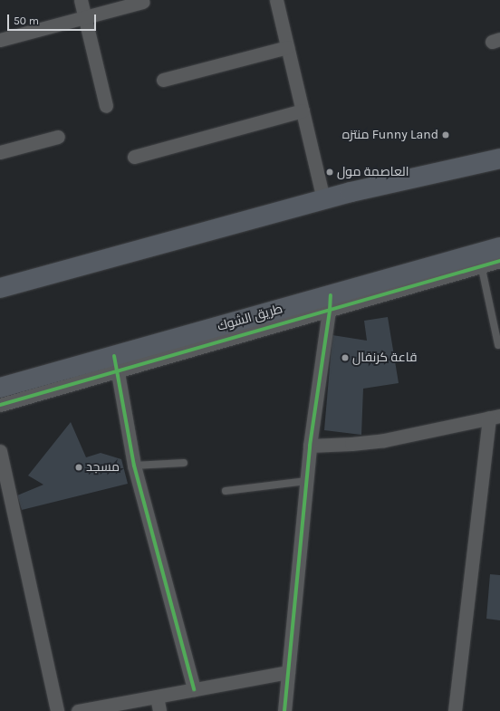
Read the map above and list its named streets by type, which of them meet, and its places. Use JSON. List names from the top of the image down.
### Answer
{
  "streets": {
    "main road": ["طريق الشوك"]
  },
  "places": [
    "منتزه Funny Land",
    "العاصمة مول",
    "قاعة كرنفال",
    "مسجد"
  ],
  "scale_bar": "50 m"
}
